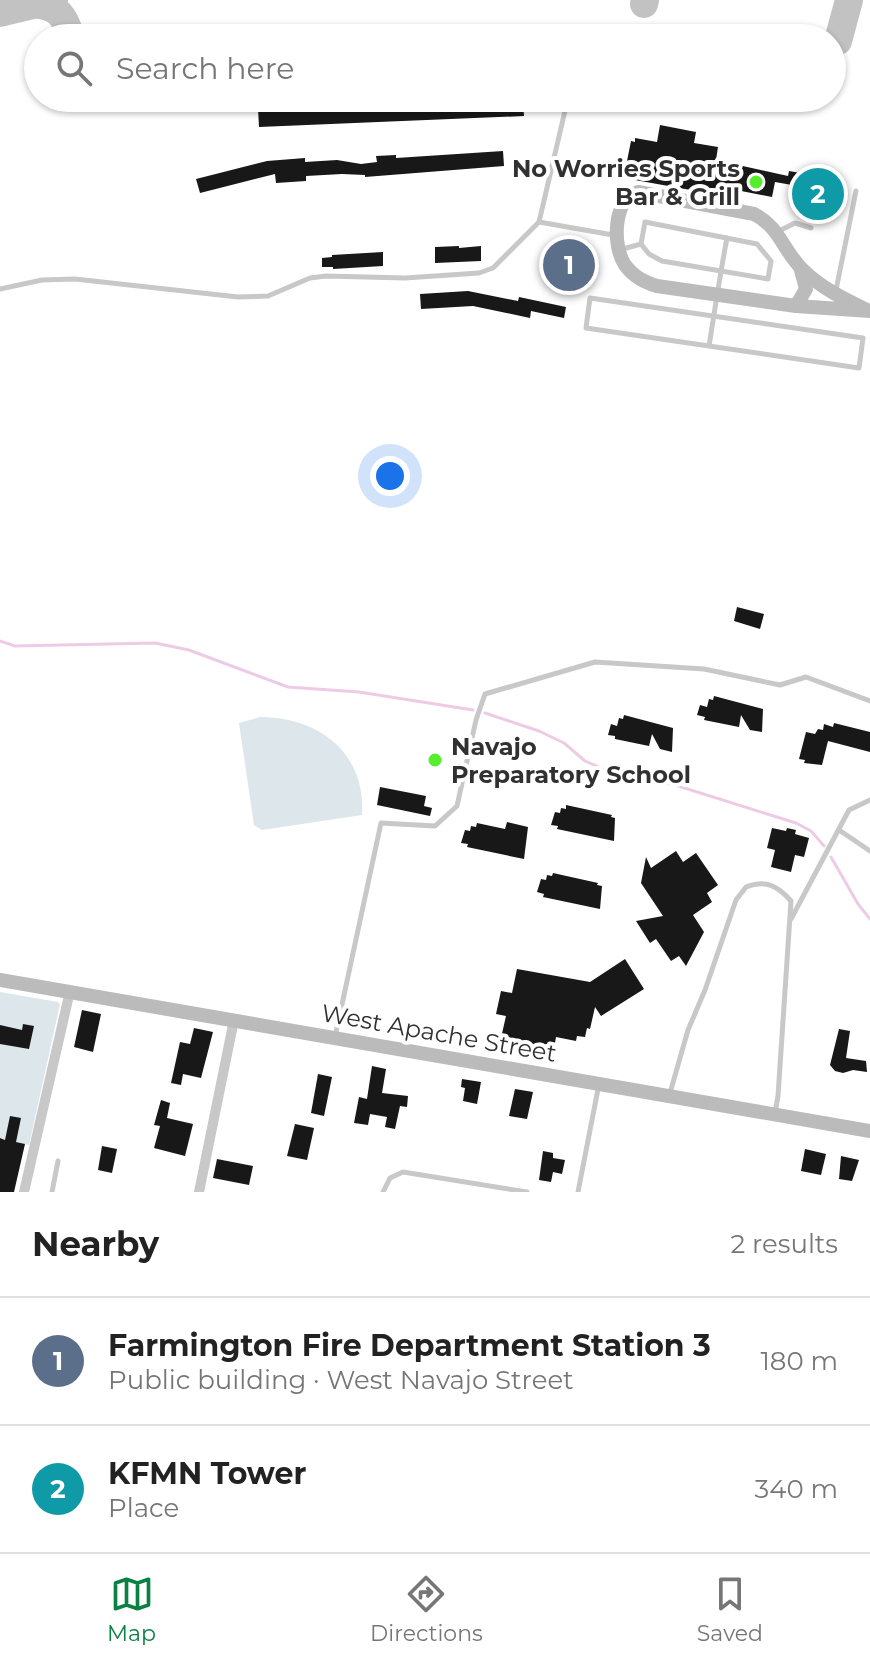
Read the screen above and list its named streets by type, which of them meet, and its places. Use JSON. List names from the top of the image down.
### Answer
{
  "streets": {
    "main road": ["West Apache Street"]
  },
  "places": ["No Worries Sports Bar & Grill", "Navajo Preparatory School"],
  "page": {
    "search": "Search here",
    "pins": ["2", "1"],
    "heading": ["Nearby", "2 results"],
    "list": [
      {
        "mark": "1",
        "name": "Farmington Fire Department Station 3",
        "note": "Public building · West Navajo Street",
        "value": "180 m"
      },
      {
        "mark": "2",
        "name": "KFMN Tower",
        "note": "Place",
        "value": "340 m"
      }
    ],
    "nav": ["Map", "Directions", "Saved"]
  }
}
